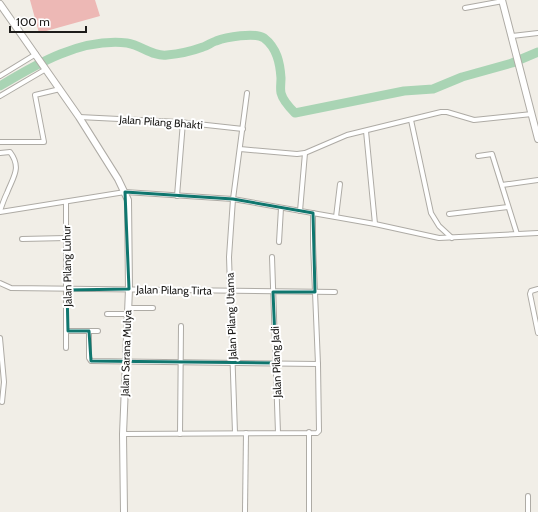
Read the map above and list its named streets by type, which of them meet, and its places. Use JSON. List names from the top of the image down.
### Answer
{
  "streets": {
    "street": [
      "Jalan Pilang Bhakti",
      "Jalan Pilang Luhur",
      "Jalan Pilang Tirta",
      "Jalan Pilang Utama",
      "Jalan Sarana Mulya",
      "Jalan Pilang Jadi"
    ]
  },
  "crossings": [
    ["Jalan Pilang Bhakti", "Jalan Pilang Utama"],
    ["Jalan Pilang Luhur", "Jalan Pilang Tirta"],
    ["Jalan Pilang Tirta", "Jalan Pilang Utama"],
    ["Jalan Pilang Tirta", "Jalan Sarana Mulya"],
    ["Jalan Pilang Tirta", "Jalan Pilang Jadi"]
  ],
  "scale_bar": "100 m"
}
